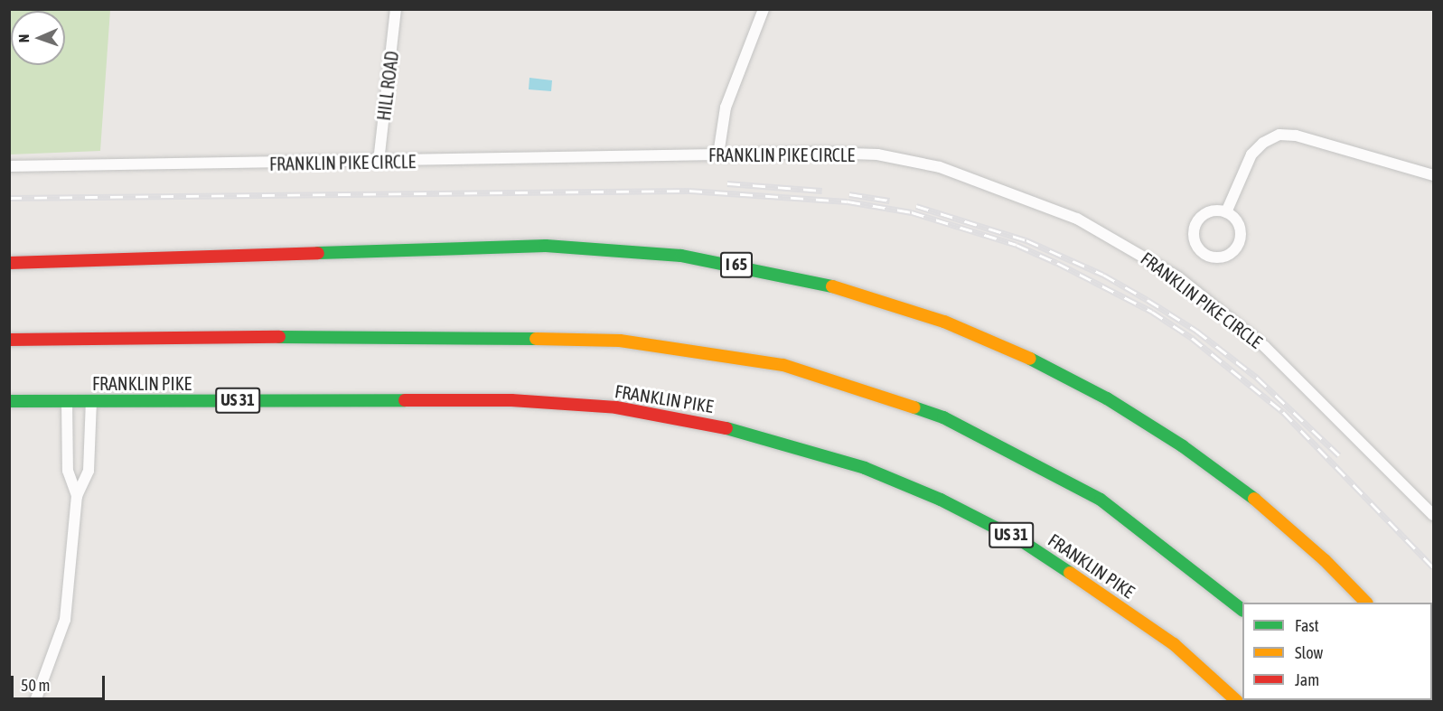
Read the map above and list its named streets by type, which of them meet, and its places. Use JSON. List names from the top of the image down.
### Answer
{
  "streets": {
    "main road": ["I 65", "FRANKLIN PIKE", "US 31"],
    "street": ["HILL ROAD", "FRANKLIN PIKE CIRCLE"]
  },
  "crossings": [
    ["HILL ROAD", "FRANKLIN PIKE CIRCLE"]
  ],
  "legend": ["Fast", "Slow", "Jam"],
  "scale_bar": "50 m",
  "north": "left"
}
